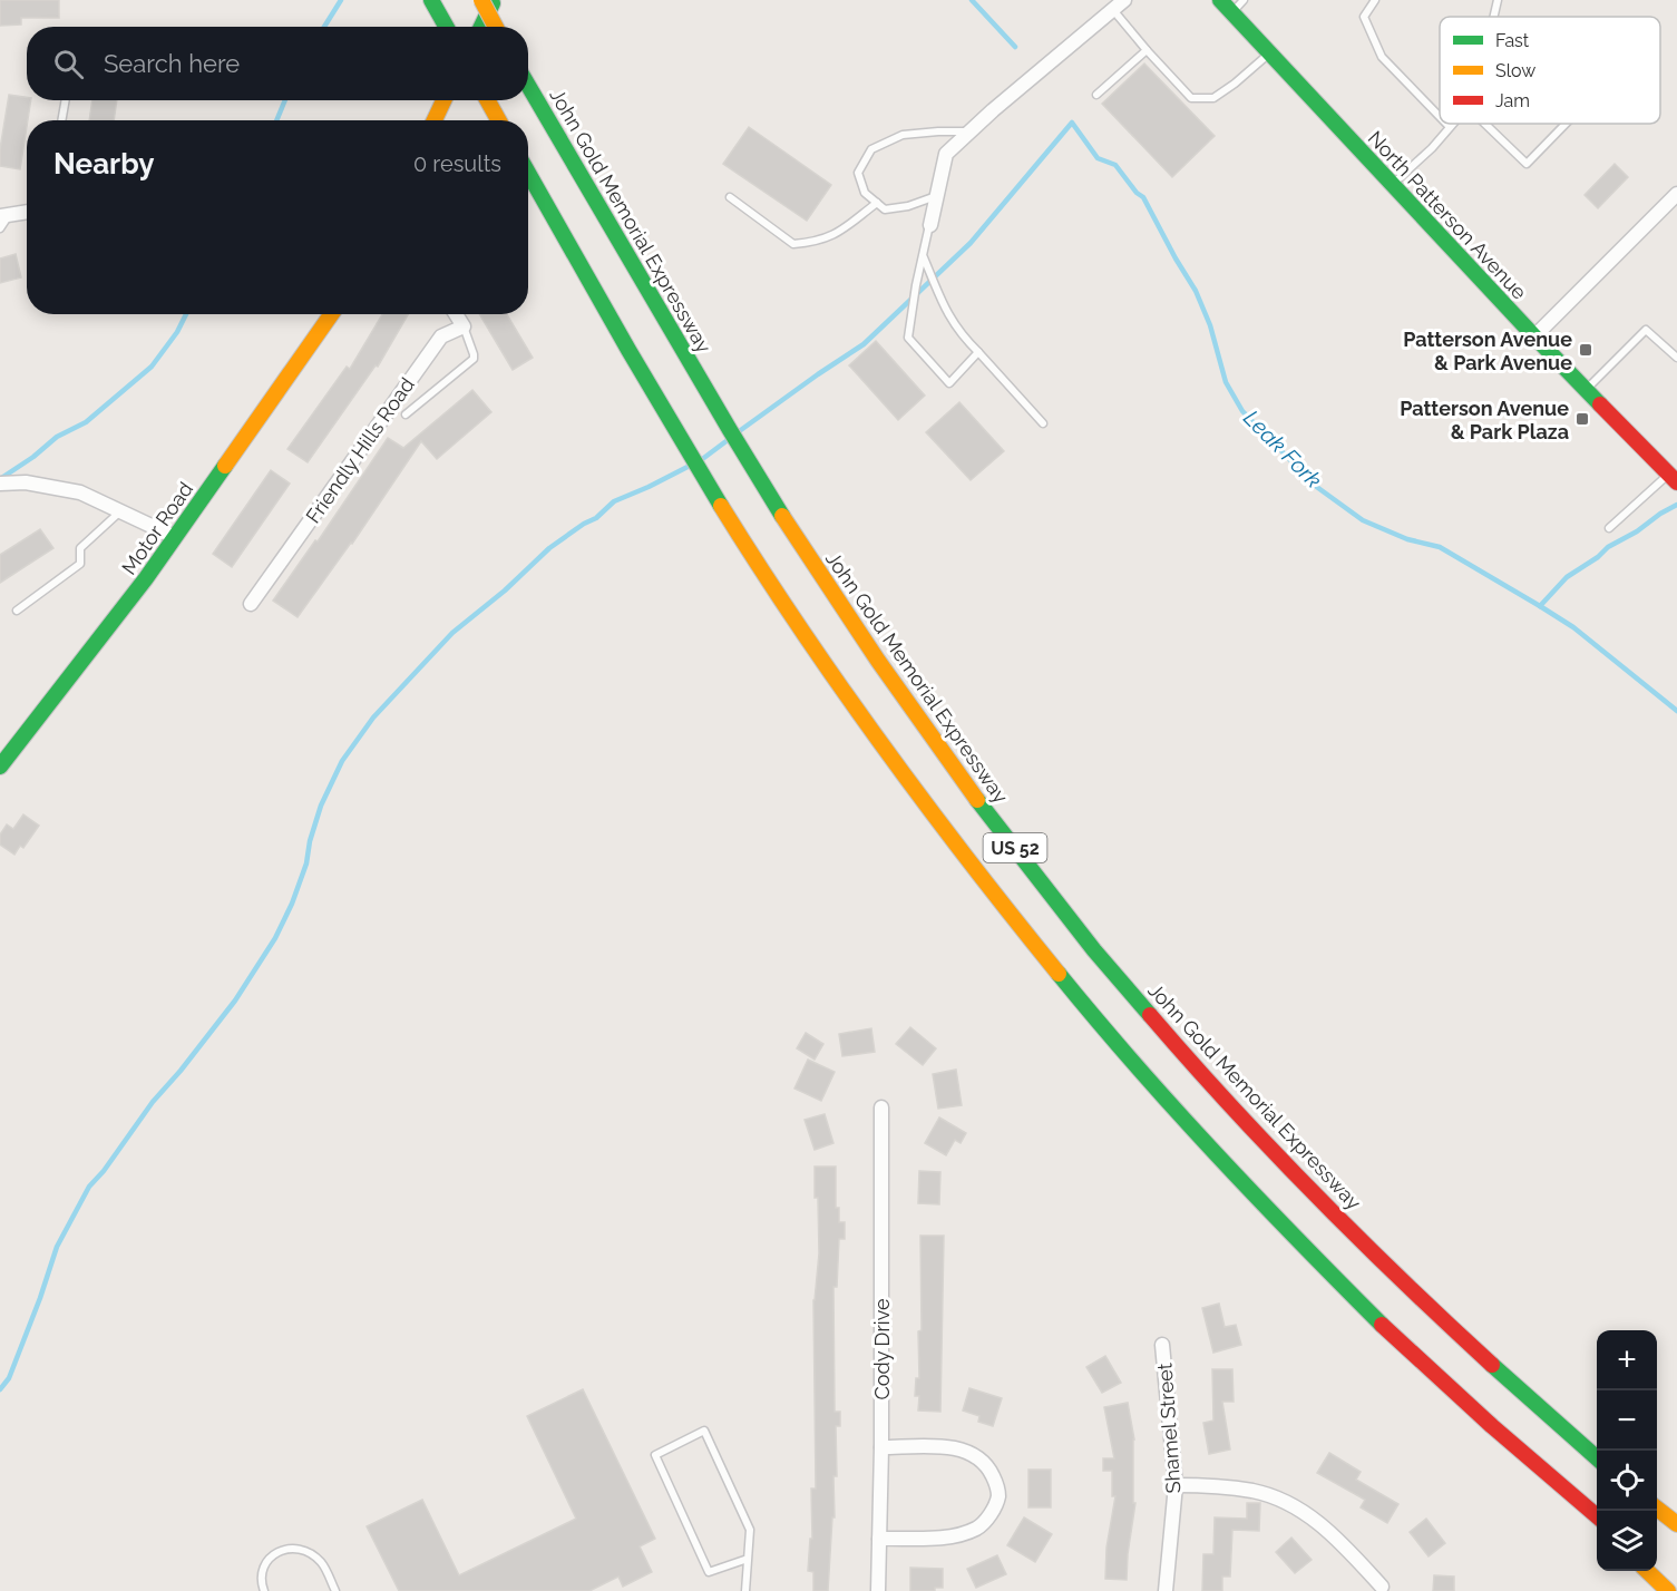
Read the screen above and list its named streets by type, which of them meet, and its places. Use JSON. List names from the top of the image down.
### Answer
{
  "streets": {
    "main road": [
      "North Patterson Avenue",
      "John Gold Memorial Expressway",
      "Motor Road",
      "US 52"
    ],
    "street": ["Friendly Hills Road", "Cody Drive", "Shamel Street"]
  },
  "water": ["Leak Fork"],
  "places": {
    "transit": ["Patterson Avenue & Park Avenue", "Patterson Avenue & Park Plaza"]
  },
  "legend": ["Fast", "Slow", "Jam"],
  "page": {
    "search": "Search here",
    "heading": ["Nearby", "0 results"],
    "map_buttons": ["+", "−"]
  }
}
